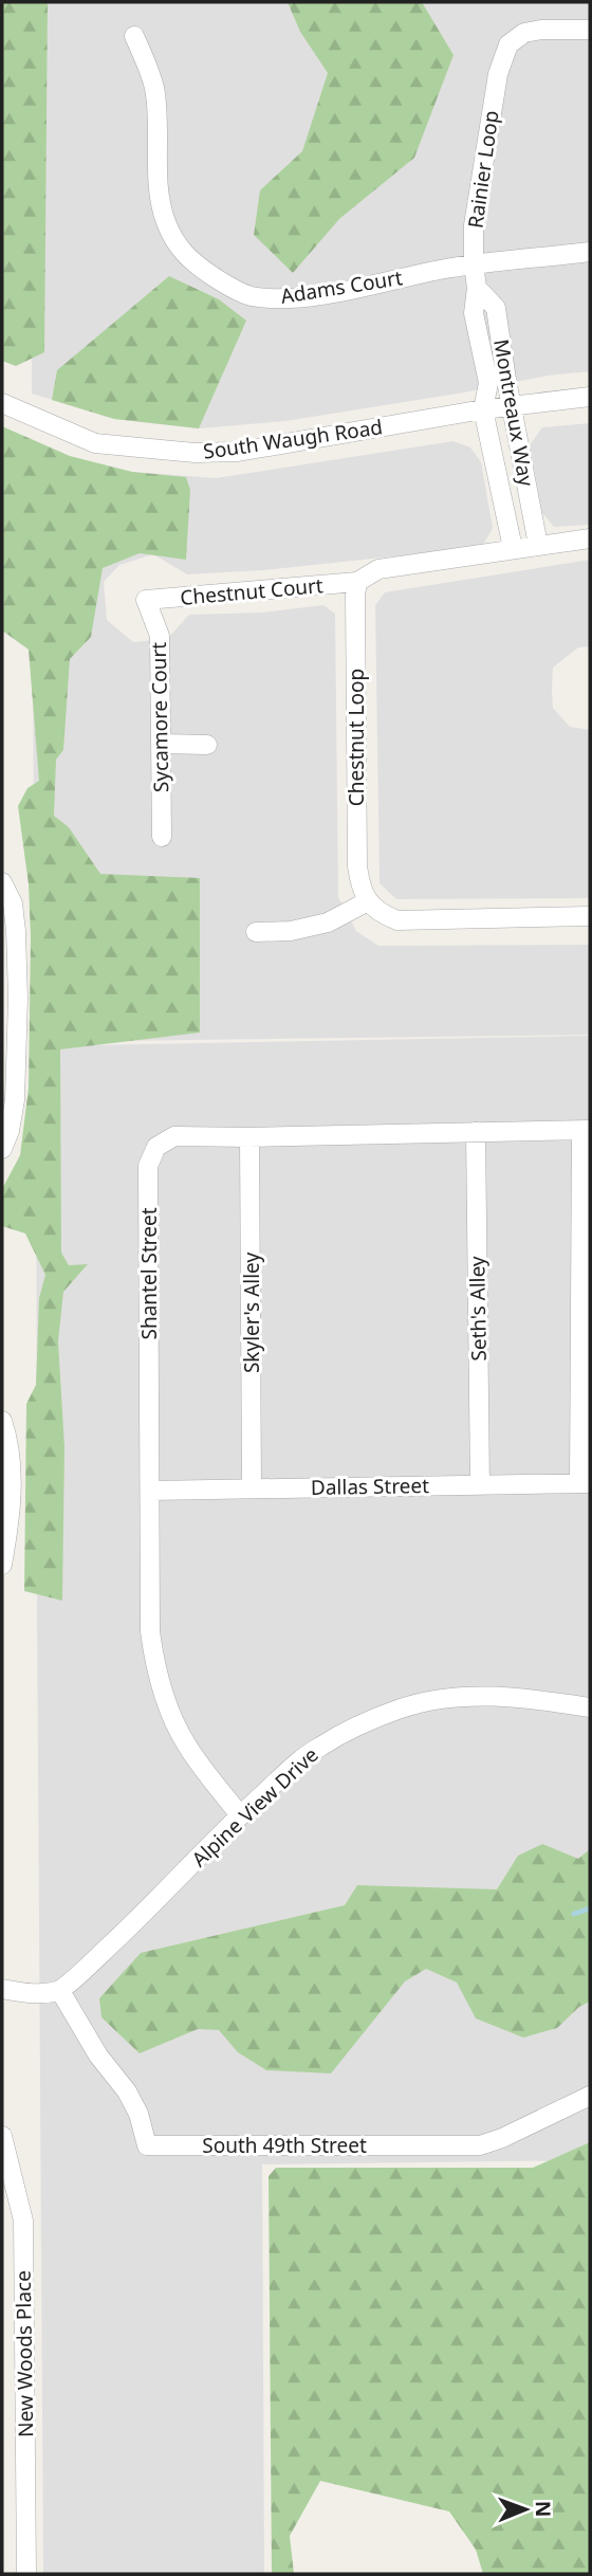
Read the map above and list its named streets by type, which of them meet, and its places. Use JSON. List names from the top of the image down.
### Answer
{
  "streets": {
    "street": [
      "Rainier Loop",
      "Adams Court",
      "Montreaux Way",
      "South Waugh Road",
      "Chestnut Court",
      "Sycamore Court",
      "Chestnut Loop",
      "Shantel Street",
      "Seth's Alley",
      "Skyler's Alley",
      "Dallas Street",
      "Alpine View Drive",
      "South 49th Street",
      "New Woods Place"
    ]
  },
  "crossings": [
    ["Rainier Loop", "Adams Court"],
    ["Rainier Loop", "Montreaux Way"],
    ["Adams Court", "Montreaux Way"],
    ["Montreaux Way", "South Waugh Road"],
    ["Chestnut Court", "Sycamore Court"],
    ["Chestnut Court", "Chestnut Loop"],
    ["Shantel Street", "Seth's Alley"],
    ["Shantel Street", "Skyler's Alley"],
    ["Shantel Street", "Dallas Street"],
    ["Shantel Street", "Alpine View Drive"],
    ["Seth's Alley", "Dallas Street"],
    ["Skyler's Alley", "Dallas Street"],
    ["Alpine View Drive", "South 49th Street"]
  ],
  "north": "right"
}
